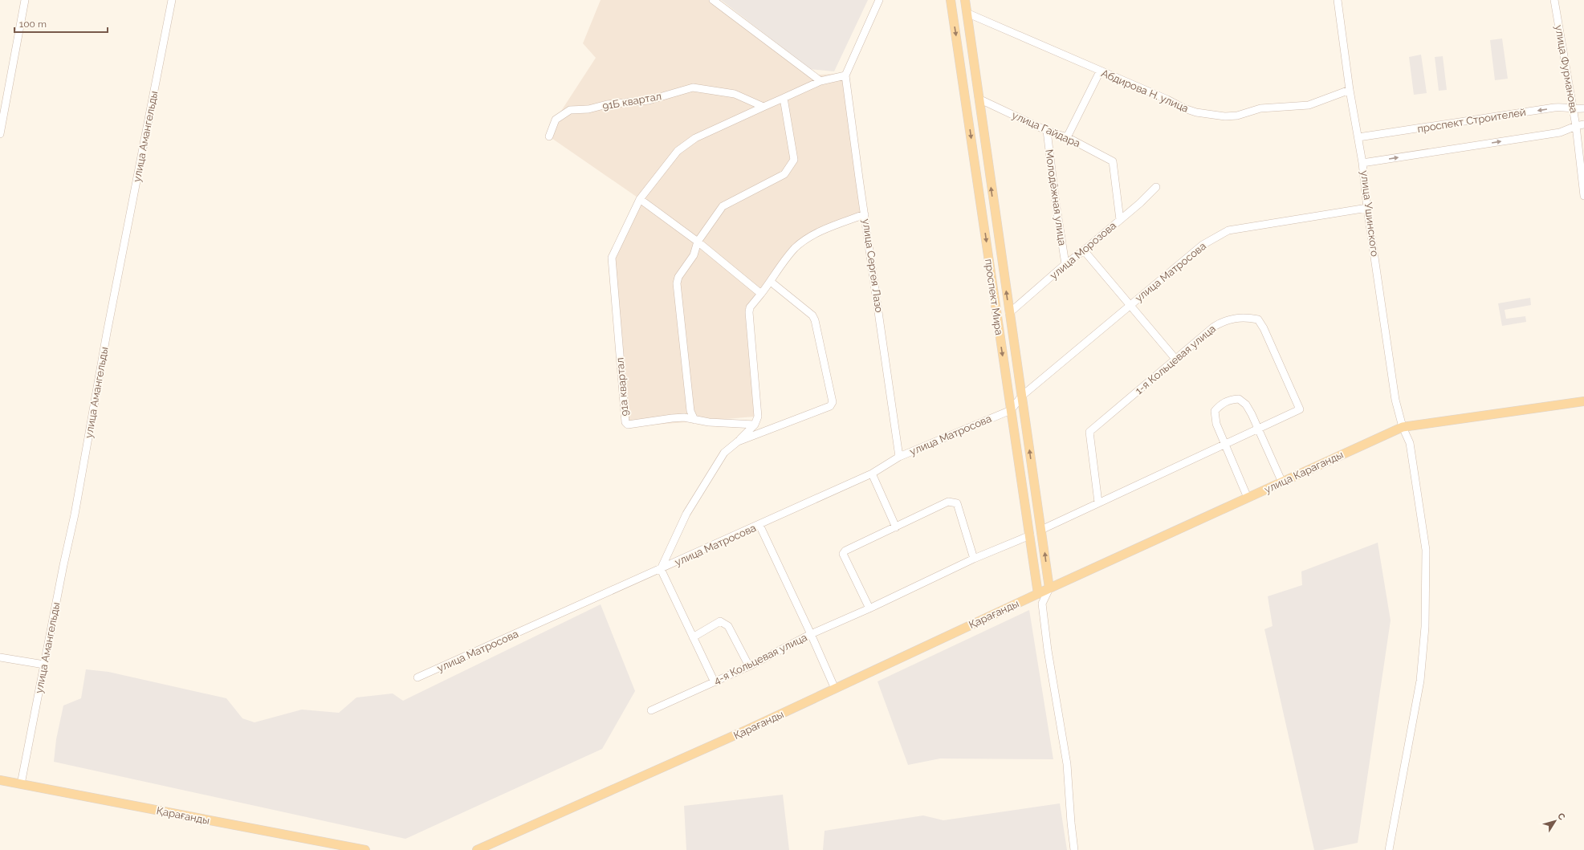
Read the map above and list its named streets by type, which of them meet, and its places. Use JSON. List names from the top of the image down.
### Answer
{
  "streets": {
    "main road": ["проспект Мира", "улица Караганды", "Қарағанды"],
    "street": [
      "улица Фурманова",
      "Абдирова Н. улица",
      "91Б квартал",
      "проспект Строителей",
      "улица Гайдара",
      "улица Амангельды",
      "Молодёжная улица",
      "улица Ушинского",
      "улица Морозова",
      "улица Сергея Лазо",
      "улица Матросова",
      "1-я Кольцевая улица",
      "91а квартал",
      "4-я Кольцевая улица"
    ]
  },
  "crossings": [
    ["улица Фурманова", "проспект Строителей"],
    ["Абдирова Н. улица", "улица Ушинского"],
    ["Абдирова Н. улица", "проспект Мира"],
    ["проспект Строителей", "улица Ушинского"],
    ["улица Гайдара", "Молодёжная улица"],
    ["улица Гайдара", "улица Морозова"],
    ["улица Гайдара", "проспект Мира"],
    ["улица Амангельды", "Қарағанды"],
    ["Молодёжная улица", "улица Морозова"],
    ["улица Ушинского", "улица Матросова"],
    ["улица Ушинского", "улица Караганды"],
    ["улица Морозова", "проспект Мира"],
    ["улица Сергея Лазо", "улица Матросова"],
    ["улица Матросова", "проспект Мира"],
    ["проспект Мира", "1-я Кольцевая улица"],
    ["проспект Мира", "улица Караганды"],
    ["проспект Мира", "Қарағанды"],
    ["проспект Мира", "4-я Кольцевая улица"],
    ["улица Караганды", "Қарағанды"]
  ],
  "scale_bar": "100 m",
  "north": "top right"
}
